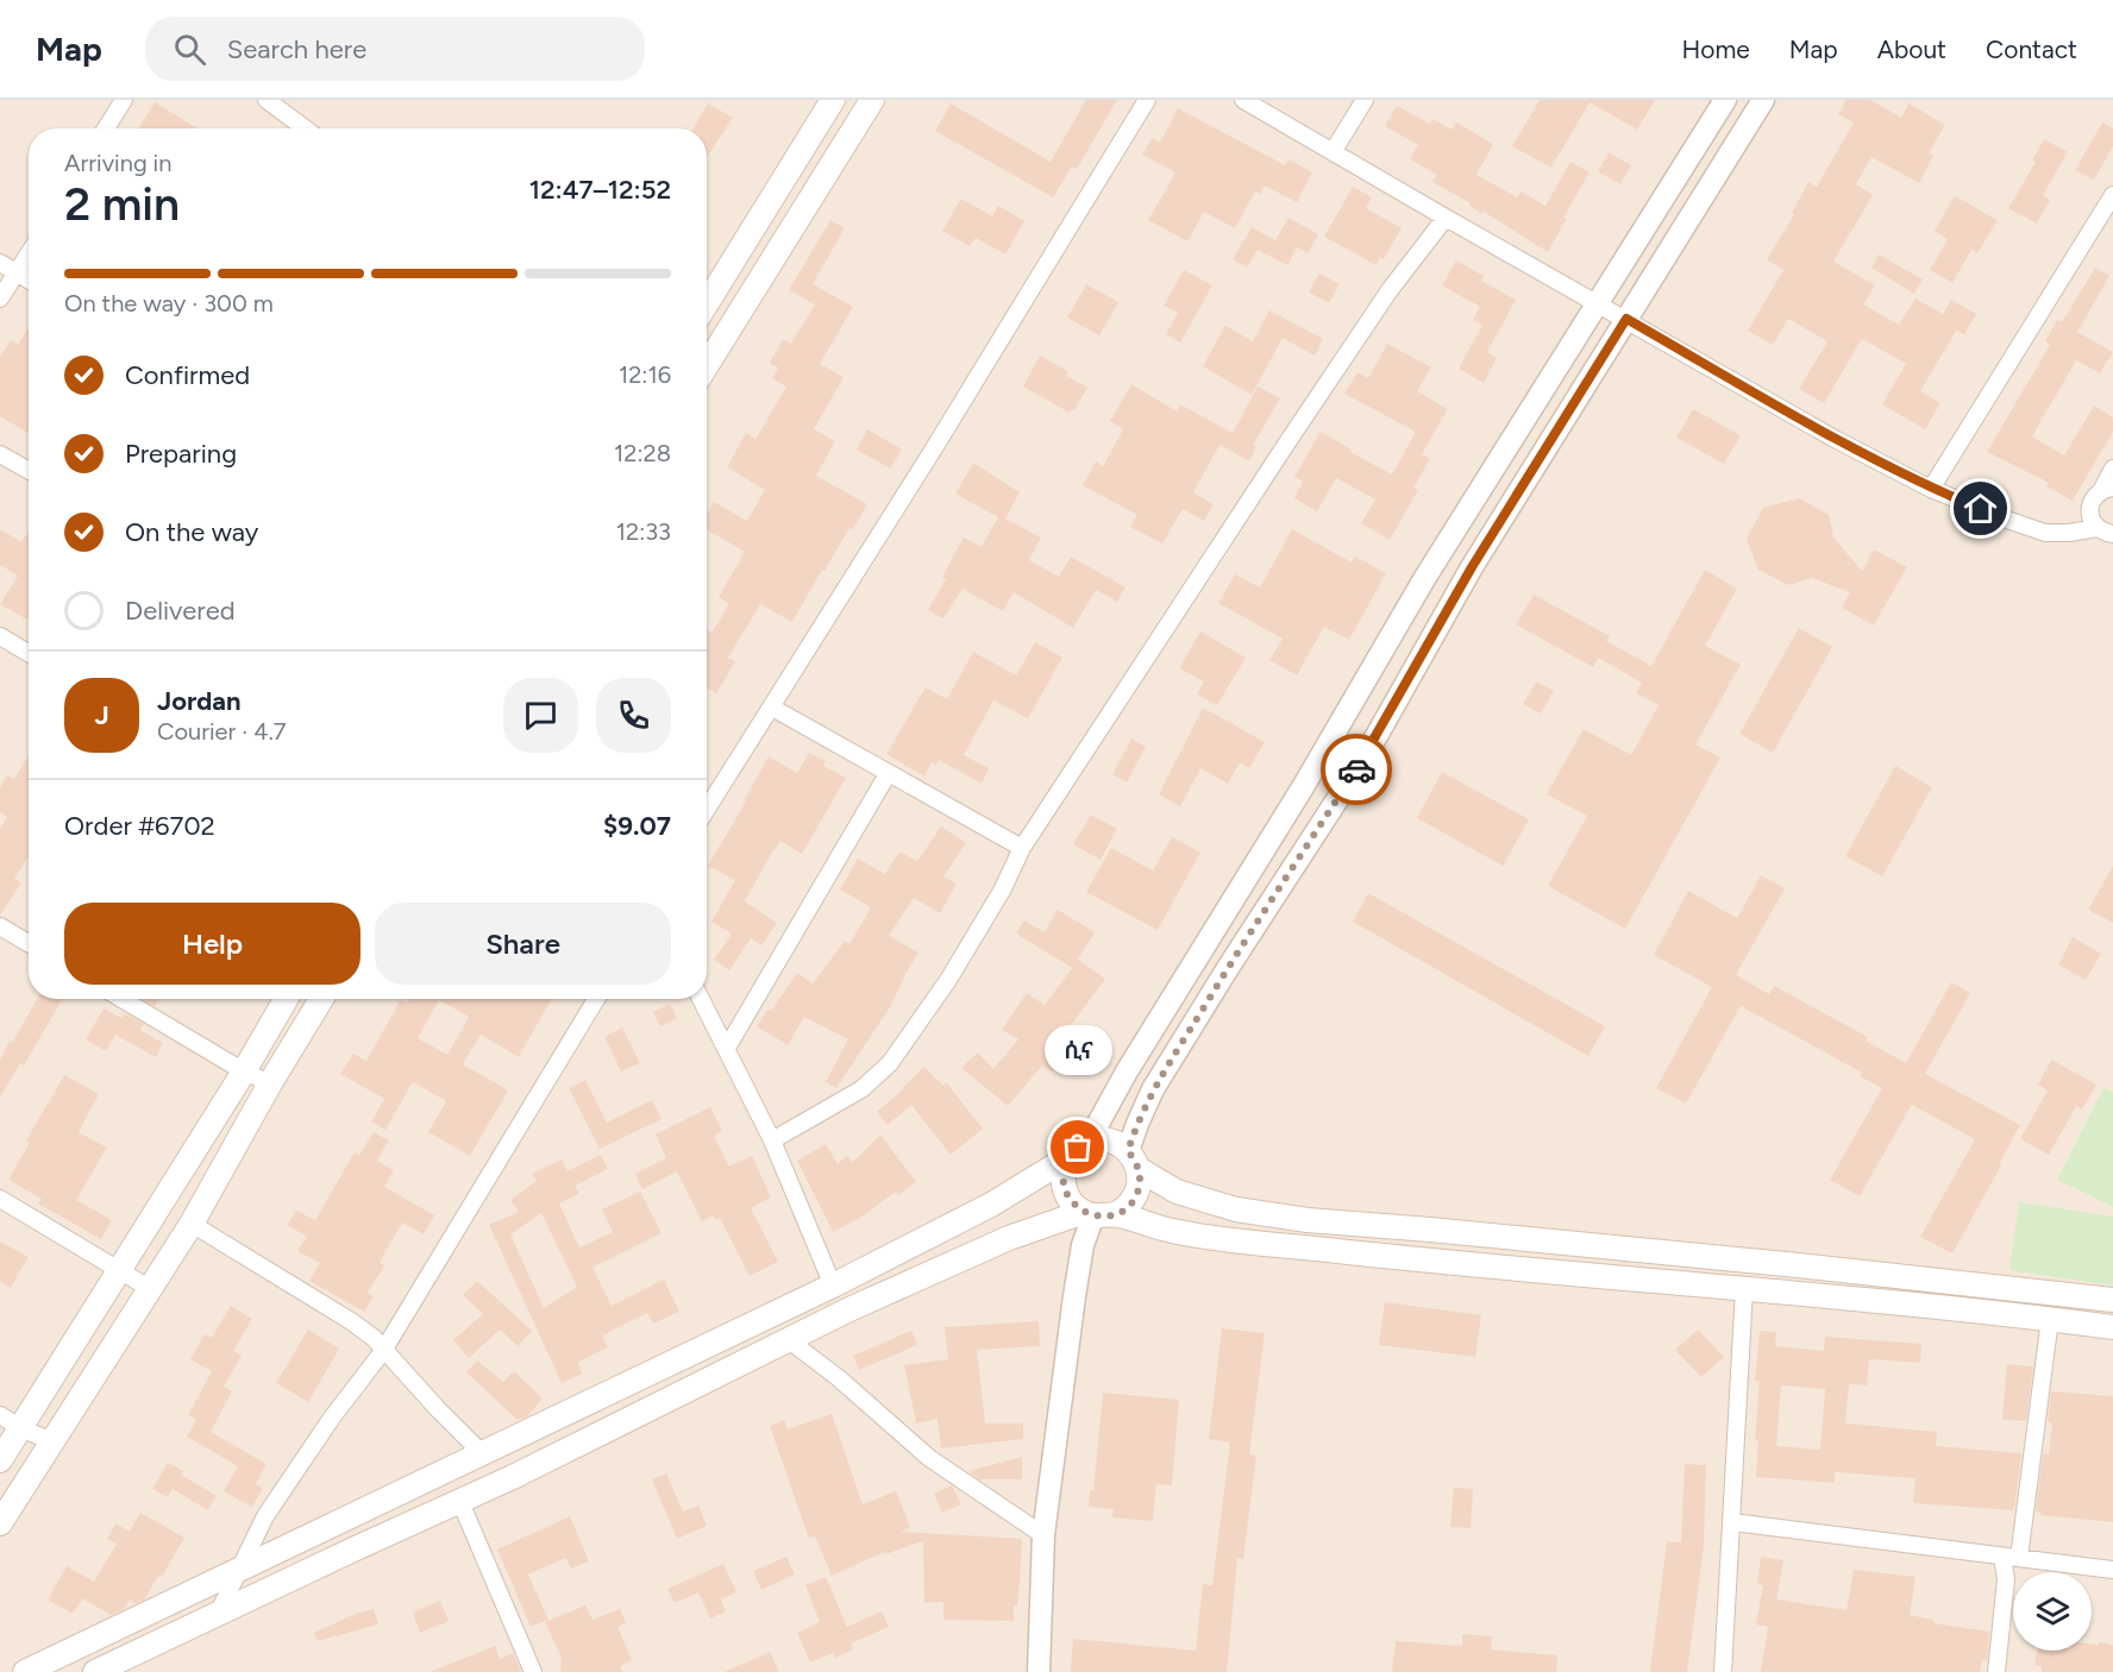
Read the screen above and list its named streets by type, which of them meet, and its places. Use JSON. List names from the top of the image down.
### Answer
{
  "places": ["ሲና"],
  "page": {
    "header": "Map",
    "search": "Search here",
    "nav": [
      "Home",
      "Map",
      "About",
      "Contact"
    ],
    "heading": ["2 min", "Arriving in", "12:47–12:52"],
    "panel": [
      "Jordan",
      "Courier · 4.7",
      "Order #6702",
      "$9.07"
    ],
    "bar": "On the way · 300 m",
    "list": [
      ["Confirmed", "12:16"],
      ["Preparing", "12:28"],
      ["On the way", "12:33"],
      "Delivered"
    ],
    "round": "J",
    "buttons": ["Help", "Share"],
    "bubble": "ሲና"
  }
}
